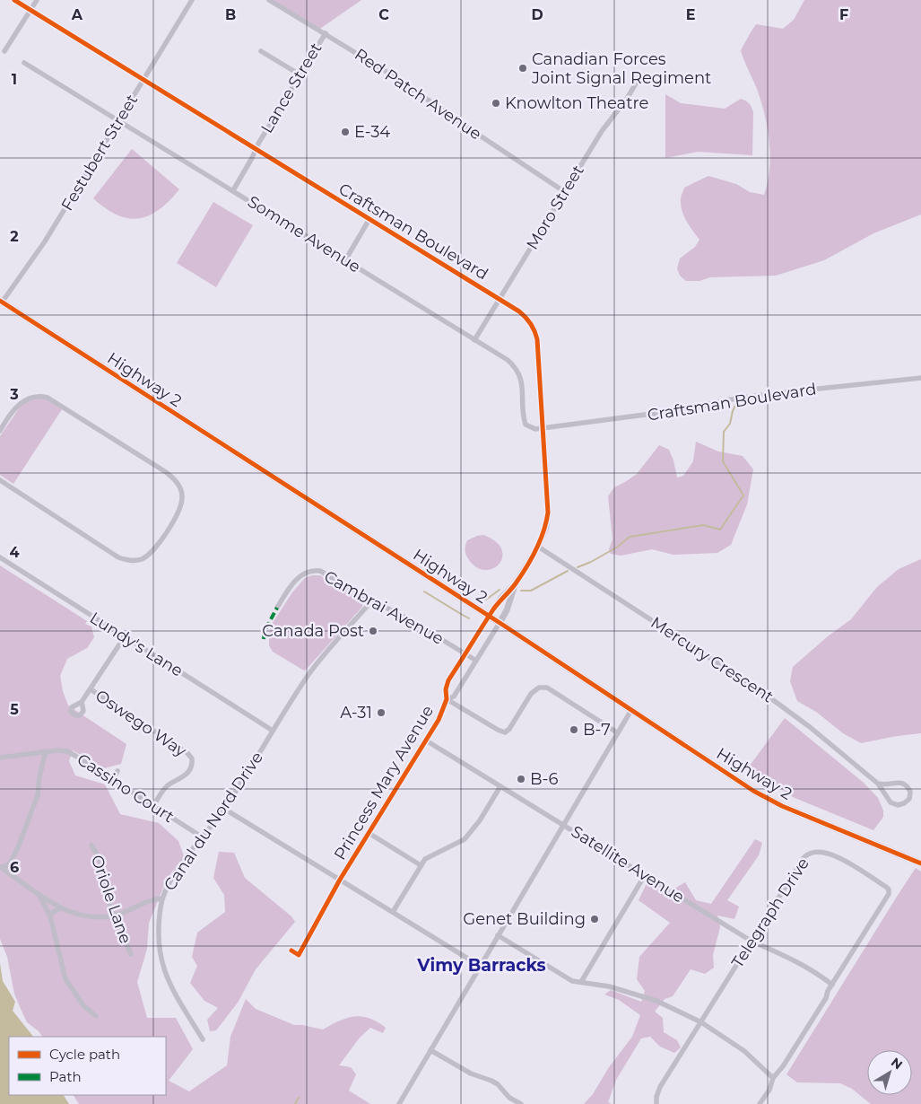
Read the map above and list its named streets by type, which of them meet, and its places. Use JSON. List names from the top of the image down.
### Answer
{
  "streets": {
    "main road": ["Highway 2"],
    "street": [
      "Lance Street",
      "Red Patch Avenue",
      "Festubert Street",
      "Moro Street",
      "Craftsman Boulevard",
      "Somme Avenue",
      "Cambrai Avenue",
      "Lundy's Lane",
      "Mercury Crescent",
      "Oswego Way",
      "Princess Mary Avenue",
      "Cassino Court",
      "Canal du Nord Drive",
      "Satellite Avenue",
      "Oriole Lane",
      "Telegraph Drive"
    ]
  },
  "crossings": [
    ["Lance Street", "Red Patch Avenue"],
    ["Lance Street", "Craftsman Boulevard"],
    ["Lance Street", "Somme Avenue"],
    ["Red Patch Avenue", "Moro Street"],
    ["Festubert Street", "Craftsman Boulevard"],
    ["Festubert Street", "Somme Avenue"],
    ["Festubert Street", "Highway 2"],
    ["Moro Street", "Craftsman Boulevard"],
    ["Moro Street", "Somme Avenue"],
    ["Craftsman Boulevard", "Somme Avenue"],
    ["Craftsman Boulevard", "Highway 2"],
    ["Craftsman Boulevard", "Mercury Crescent"],
    ["Craftsman Boulevard", "Princess Mary Avenue"],
    ["Highway 2", "Princess Mary Avenue"],
    ["Cambrai Avenue", "Princess Mary Avenue"],
    ["Cambrai Avenue", "Canal du Nord Drive"],
    ["Lundy's Lane", "Canal du Nord Drive"],
    ["Oswego Way", "Cassino Court"],
    ["Princess Mary Avenue", "Satellite Avenue"],
    ["Cassino Court", "Canal du Nord Drive"],
    ["Satellite Avenue", "Telegraph Drive"]
  ],
  "districts": ["Vimy Barracks"],
  "places": [
    "Canadian Forces Joint Signal Regiment",
    "Knowlton Theatre",
    "E-34",
    "Canada Post",
    "A-31",
    "B-7",
    "B-6",
    "Genet Building"
  ],
  "legend": ["Cycle path", "Path"],
  "north": "top right",
  "grid": {
    "columns": [
      "A",
      "B",
      "C",
      "D",
      "E",
      "F"
    ],
    "rows": [
      "1",
      "2",
      "3",
      "4",
      "5",
      "6"
    ]
  }
}
